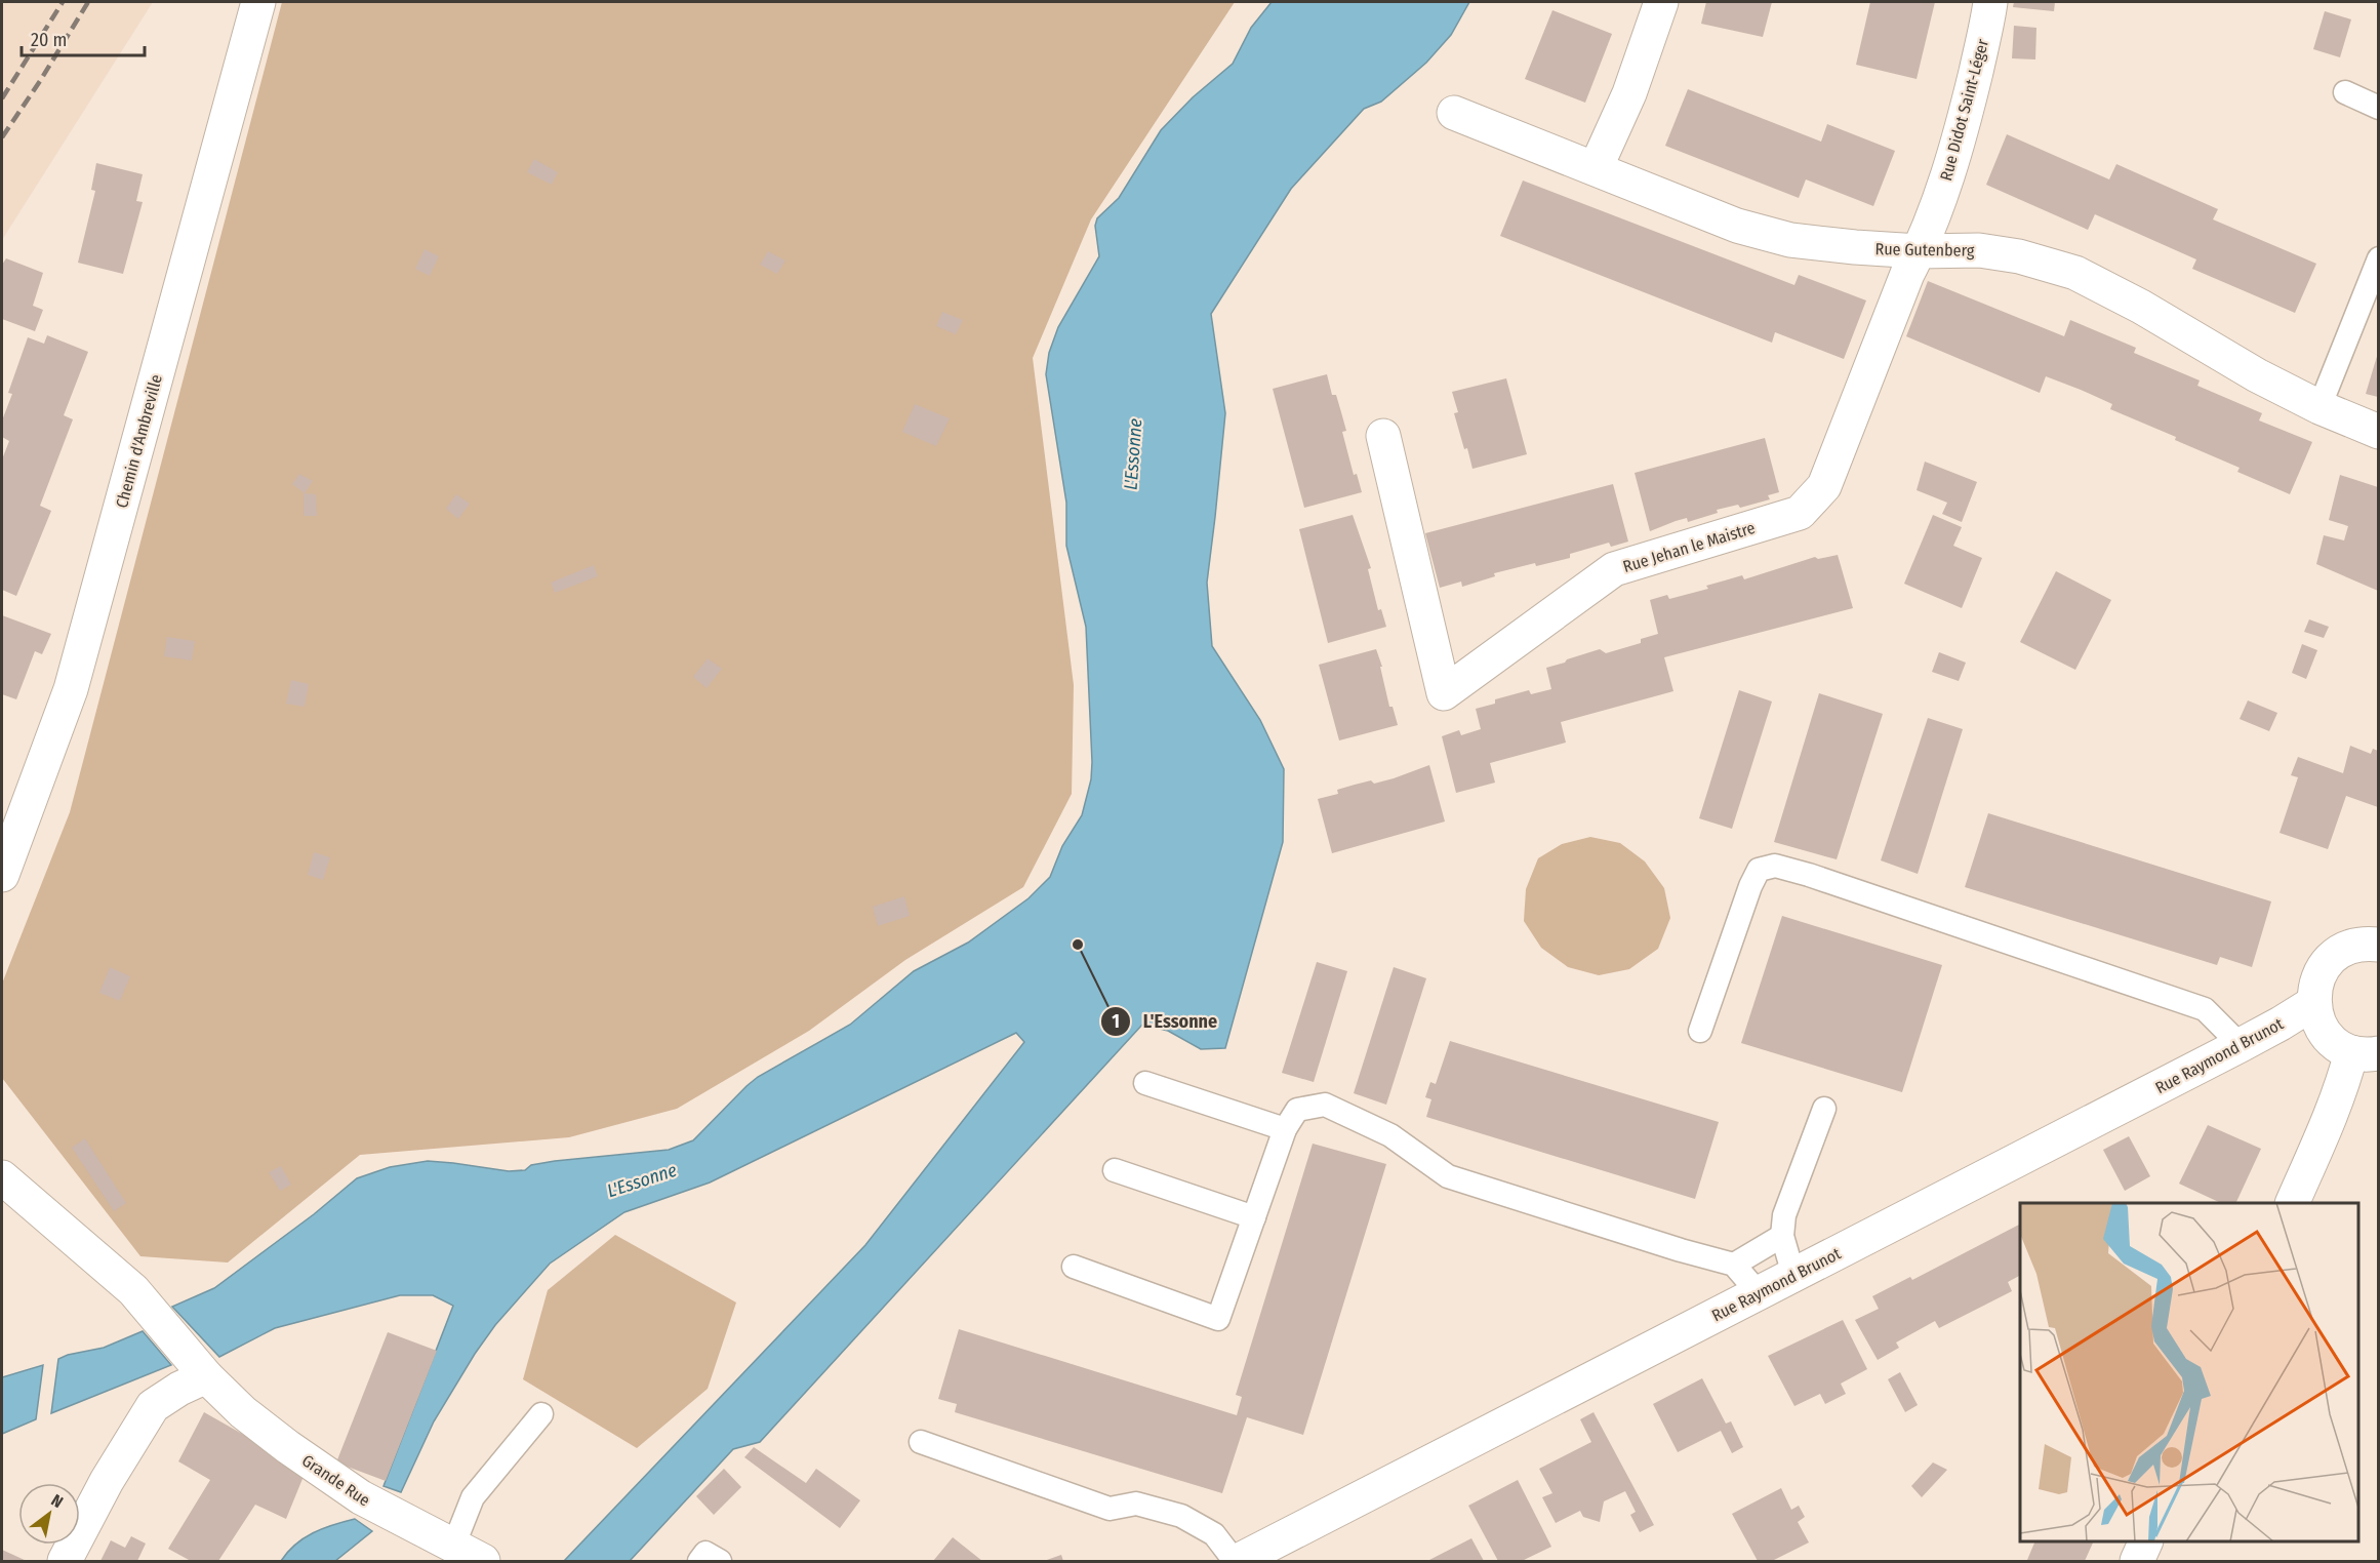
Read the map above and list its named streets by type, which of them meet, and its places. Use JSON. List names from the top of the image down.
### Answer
{
  "streets": {
    "street": [
      "Rue Didot Saint-Léger",
      "Rue Gutenberg",
      "Chemin d'Ambreville",
      "Rue Jehan le Maistre",
      "Rue Raymond Brunot",
      "Grande Rue"
    ]
  },
  "crossings": [
    ["Rue Didot Saint-Léger", "Rue Gutenberg"],
    ["Rue Didot Saint-Léger", "Rue Jehan le Maistre"],
    ["Rue Gutenberg", "Rue Jehan le Maistre"]
  ],
  "water": ["L'Essonne"],
  "places": ["L'Essonne"],
  "scale_bar": "20 m",
  "north": "top right"
}
